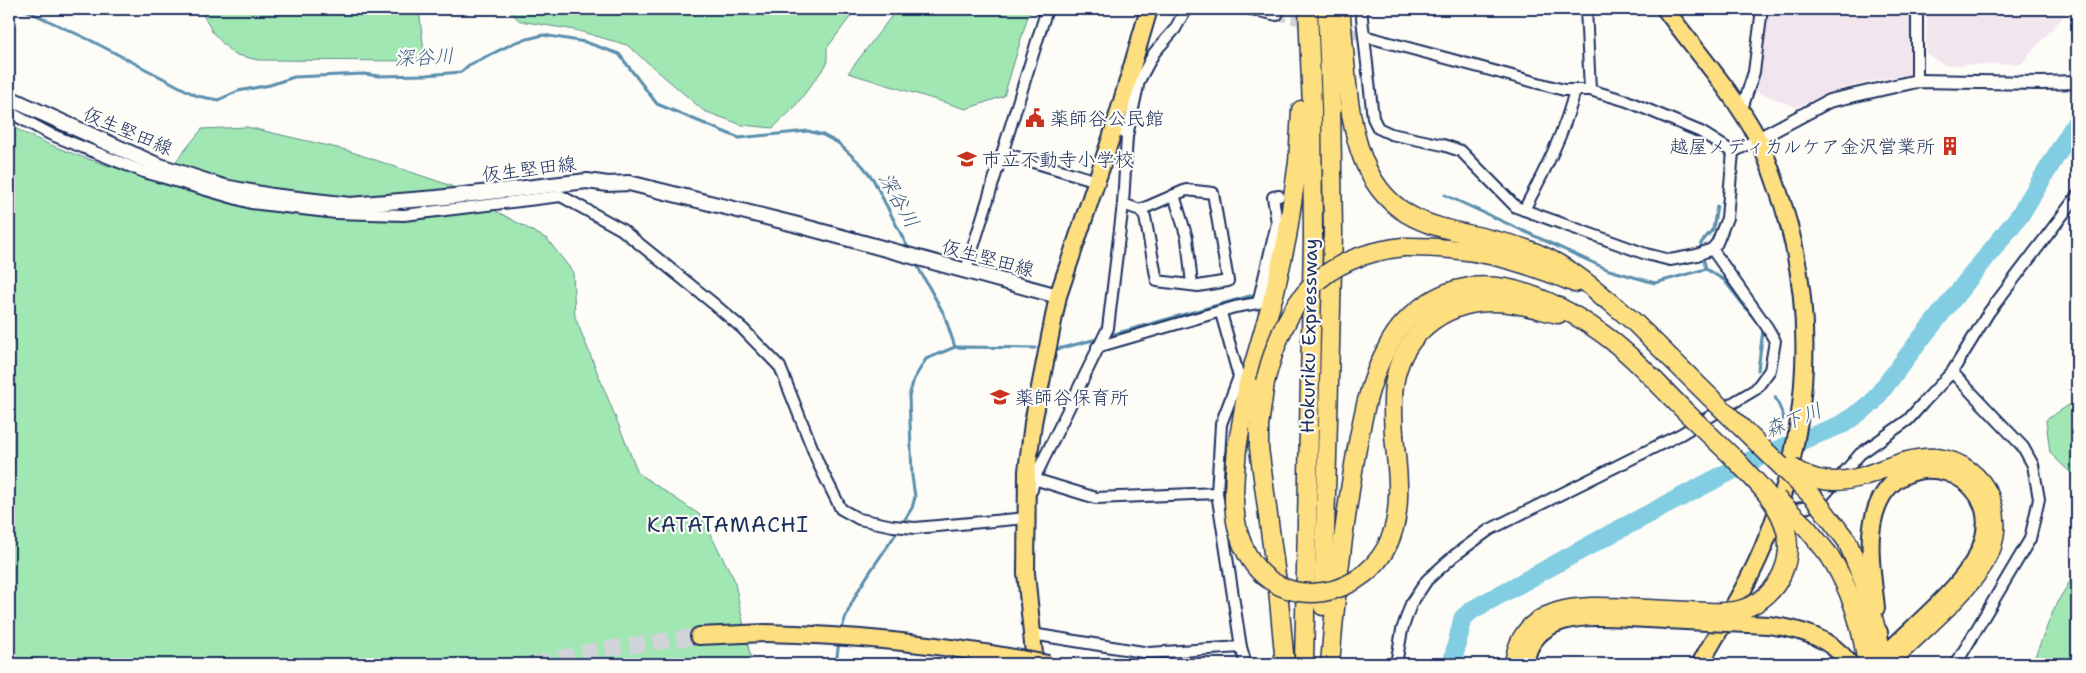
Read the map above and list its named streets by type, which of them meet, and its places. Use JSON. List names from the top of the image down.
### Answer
{
  "streets": {
    "highway": ["Hokuriku Expressway"],
    "main road": ["仮生堅田線"]
  },
  "districts": ["KATATAMACHI"],
  "water": ["深谷川", "森下川"],
  "places": {
    "public building": ["薬師谷公民館"],
    "building": ["越屋メディカルケア金沢営業所"],
    "school or university": ["市立不動寺小学校", "薬師谷保育所"]
  }
}
